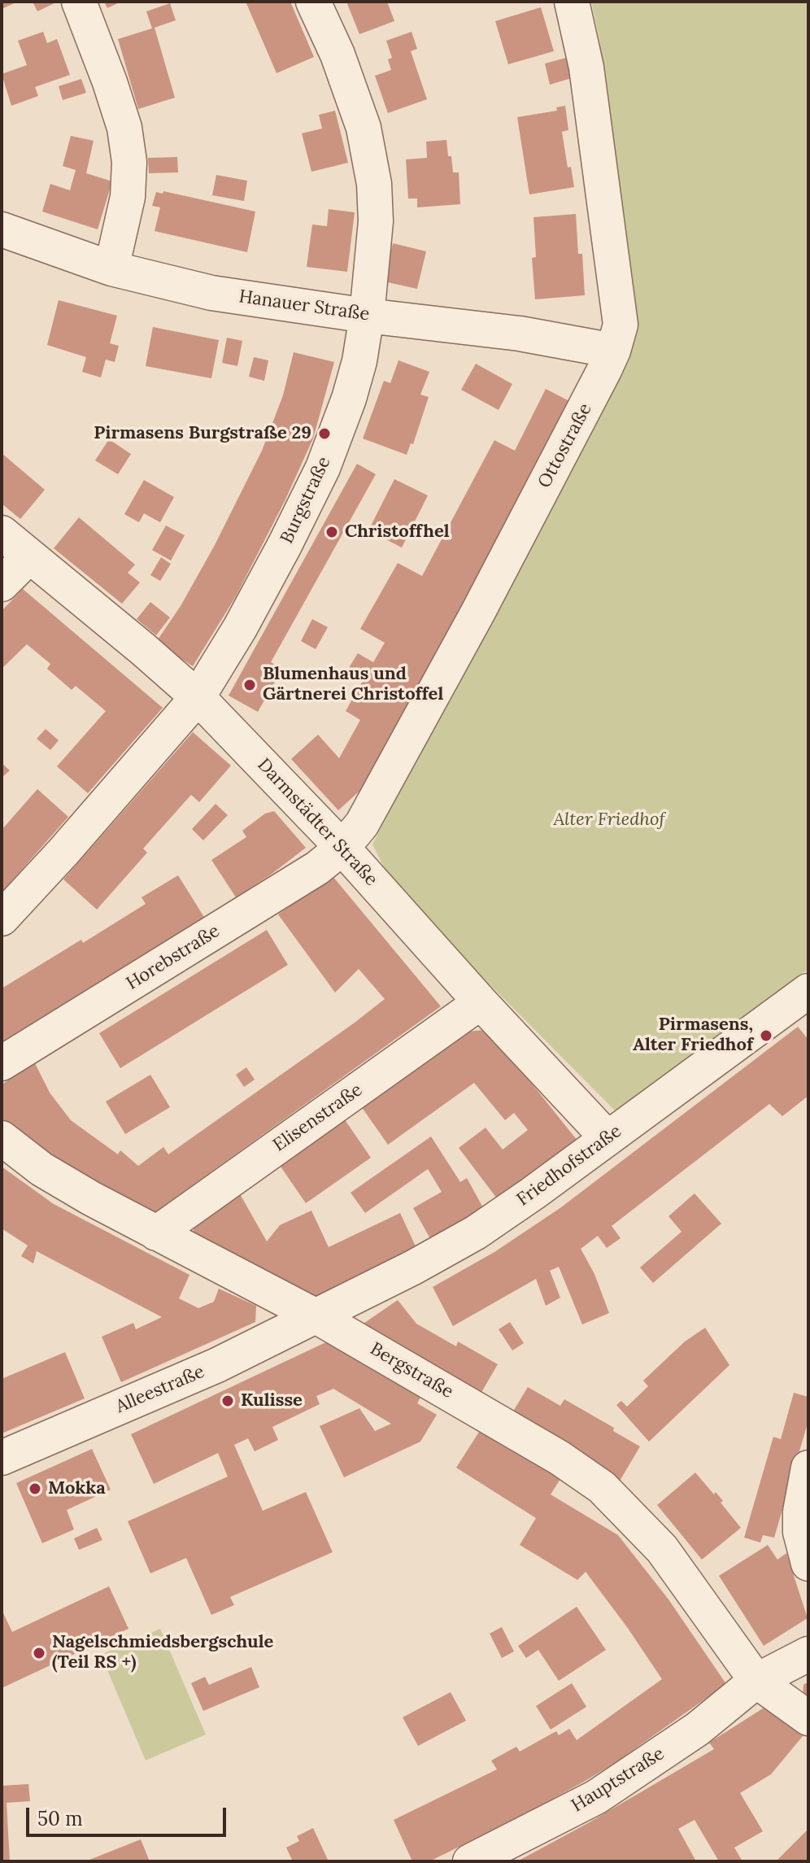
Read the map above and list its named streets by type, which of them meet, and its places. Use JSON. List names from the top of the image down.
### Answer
{
  "streets": {
    "street": [
      "Hanauer Straße",
      "Ottostraße",
      "Burgstraße",
      "Darmstädter Straße",
      "Horebstraße",
      "Elisenstraße",
      "Friedhofstraße",
      "Bergstraße",
      "Alleestraße",
      "Hauptstraße"
    ]
  },
  "crossings": [
    ["Hanauer Straße", "Ottostraße"],
    ["Hanauer Straße", "Burgstraße"],
    ["Ottostraße", "Darmstädter Straße"],
    ["Ottostraße", "Horebstraße"],
    ["Burgstraße", "Darmstädter Straße"],
    ["Darmstädter Straße", "Horebstraße"],
    ["Darmstädter Straße", "Elisenstraße"],
    ["Darmstädter Straße", "Friedhofstraße"],
    ["Elisenstraße", "Bergstraße"],
    ["Friedhofstraße", "Bergstraße"],
    ["Friedhofstraße", "Alleestraße"],
    ["Bergstraße", "Alleestraße"],
    ["Bergstraße", "Hauptstraße"]
  ],
  "parks": ["Alter Friedhof"],
  "places": [
    "Pirmasens Burgstraße 29",
    "Christoffhel",
    "Blumenhaus und Gärtnerei Christoffel",
    "Pirmasens, Alter Friedhof",
    "Kulisse",
    "Mokka",
    "Nagelschmiedsbergschule (Teil RS +)"
  ],
  "scale_bar": "50 m"
}
